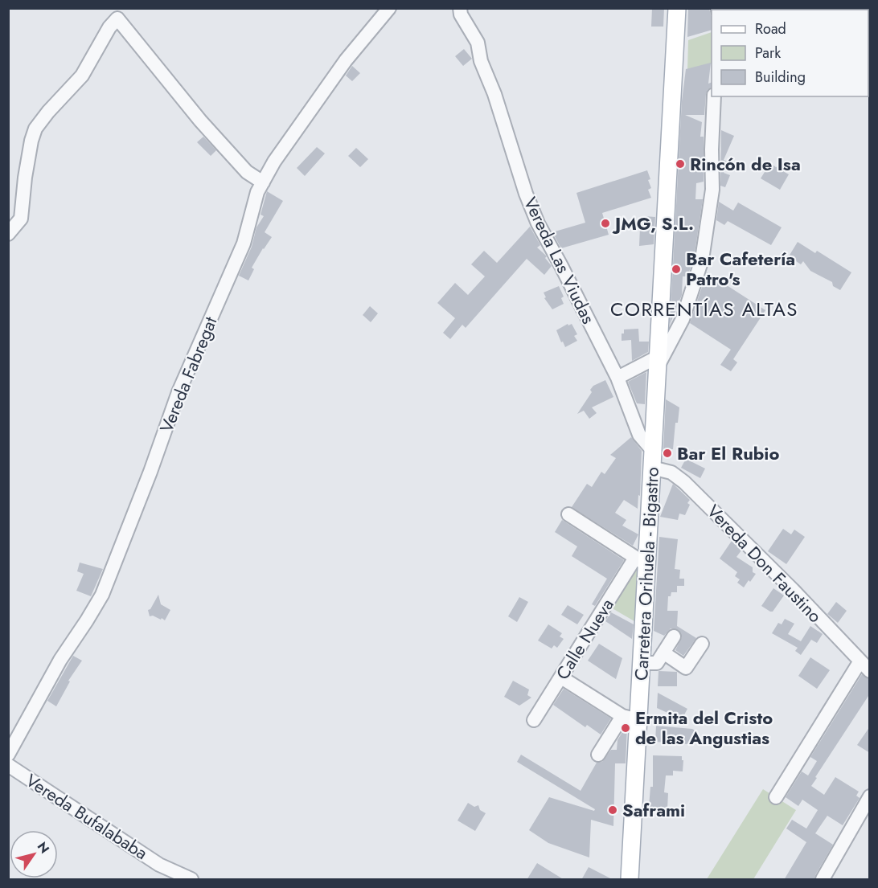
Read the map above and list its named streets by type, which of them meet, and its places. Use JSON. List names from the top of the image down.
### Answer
{
  "streets": {
    "main road": ["Carretera Orihuela - Bigastro"],
    "street": [
      "Vereda Las Viudas",
      "Vereda Fabregat",
      "Vereda Don Faustino",
      "Calle Nueva",
      "Vereda Bufalababa"
    ]
  },
  "crossings": [
    ["Vereda Las Viudas", "Vereda Don Faustino"],
    ["Vereda Las Viudas", "Carretera Orihuela - Bigastro"],
    ["Vereda Don Faustino", "Carretera Orihuela - Bigastro"],
    ["Carretera Orihuela - Bigastro", "Calle Nueva"]
  ],
  "districts": ["CORRENTÍAS ALTAS"],
  "places": [
    "Rincón de Isa",
    "JMG, S.L.",
    "Bar Cafetería Patro's",
    "Bar El Rubio",
    "Ermita del Cristo de las Angustias",
    "Saframi"
  ],
  "legend": ["Road", "Park", "Building"],
  "north": "top right"
}
